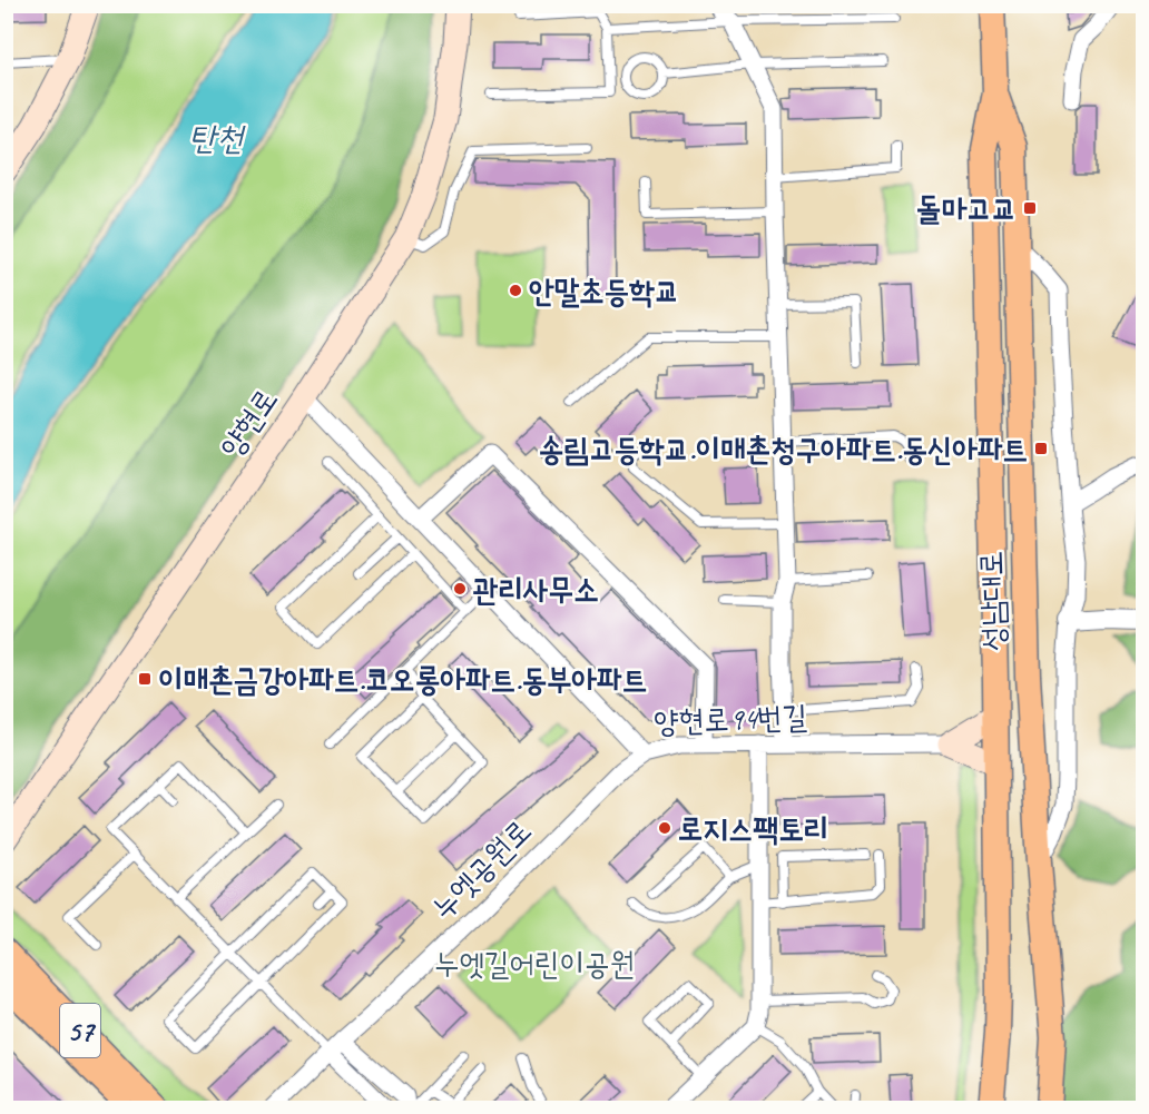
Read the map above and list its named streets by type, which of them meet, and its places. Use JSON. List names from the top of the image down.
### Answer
{
  "streets": {
    "main road": ["양현로", "성남대로", "57"],
    "street": ["양현로94번길", "누엣공원로"]
  },
  "crossings": [
    ["양현로", "양현로94번길"],
    ["양현로94번길", "누엣공원로"]
  ],
  "water": ["탄천"],
  "parks": ["누엣길어린이공원"],
  "places": {
    "transit": ["돌마고교", "송림고등학교.이매촌청구아파트.동신아파트", "이매촌금강아파트.코오롱아파트.동부아파트"],
    "other": ["안말초등학교", "관리사무소", "로지스팩토리"]
  }
}
